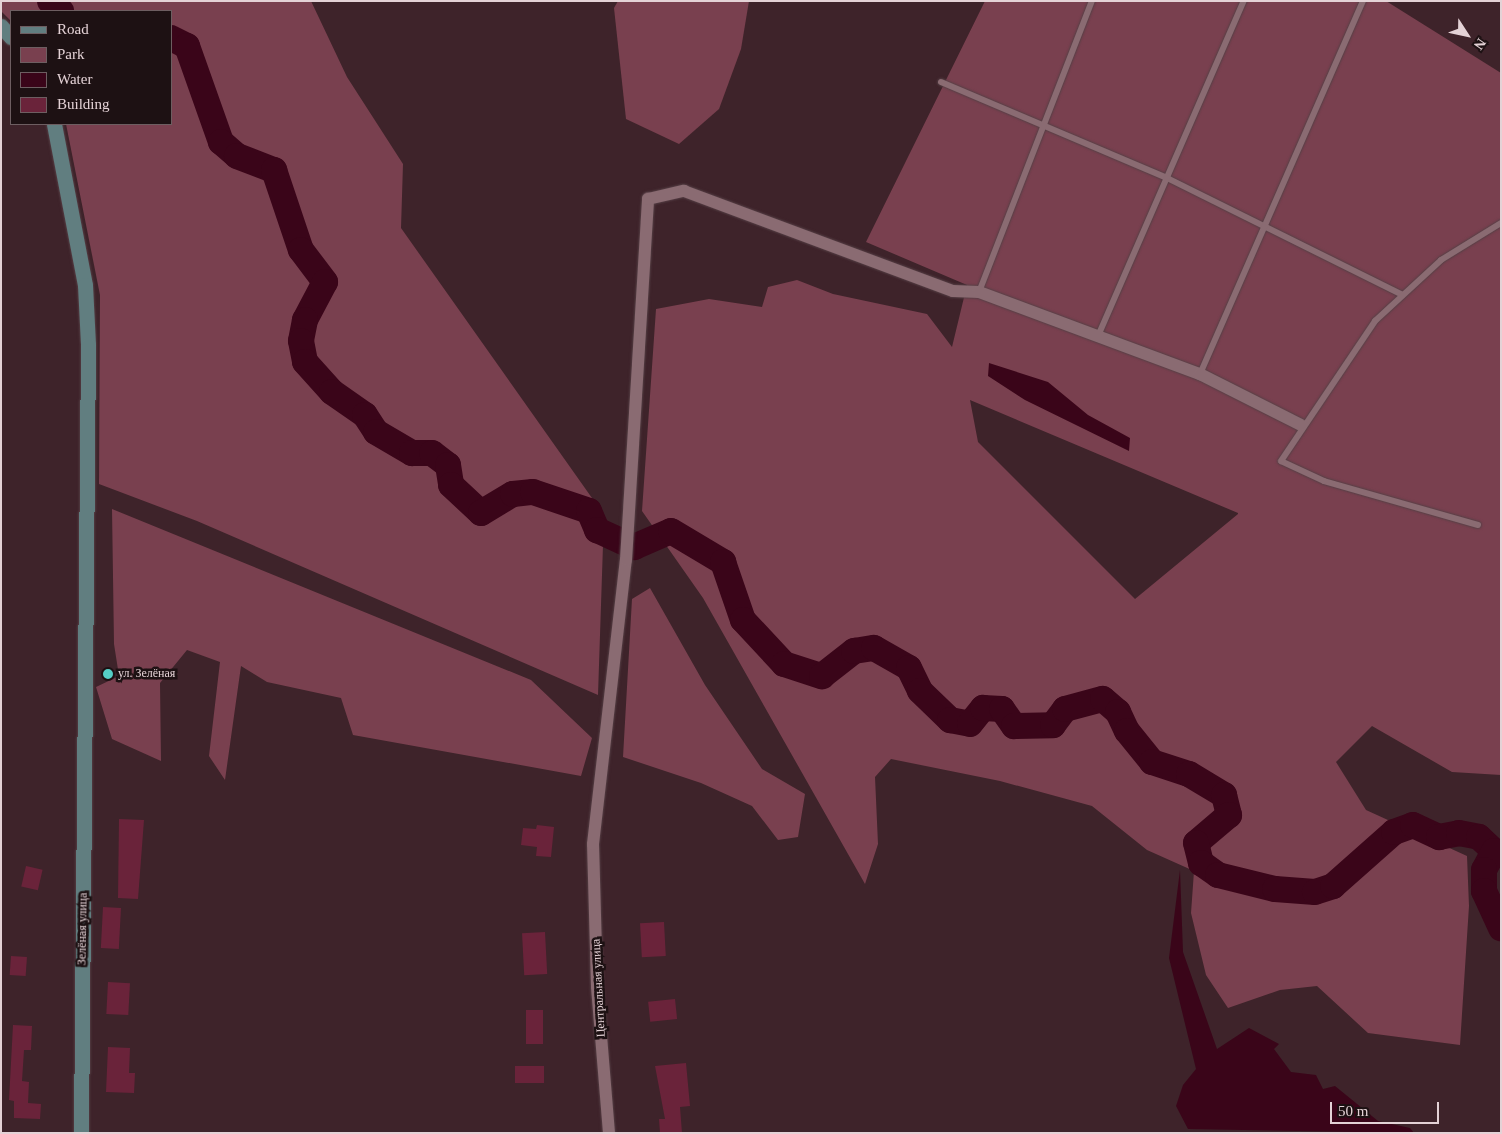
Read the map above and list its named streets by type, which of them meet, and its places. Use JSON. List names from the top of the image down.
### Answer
{
  "streets": {
    "main road": ["Зелёная улица"],
    "street": ["Центральная улица"]
  },
  "places": ["ул. Зелёная"],
  "legend": [
    "Road",
    "Park",
    "Water",
    "Building"
  ],
  "scale_bar": "50 m",
  "north": "bottom right"
}
